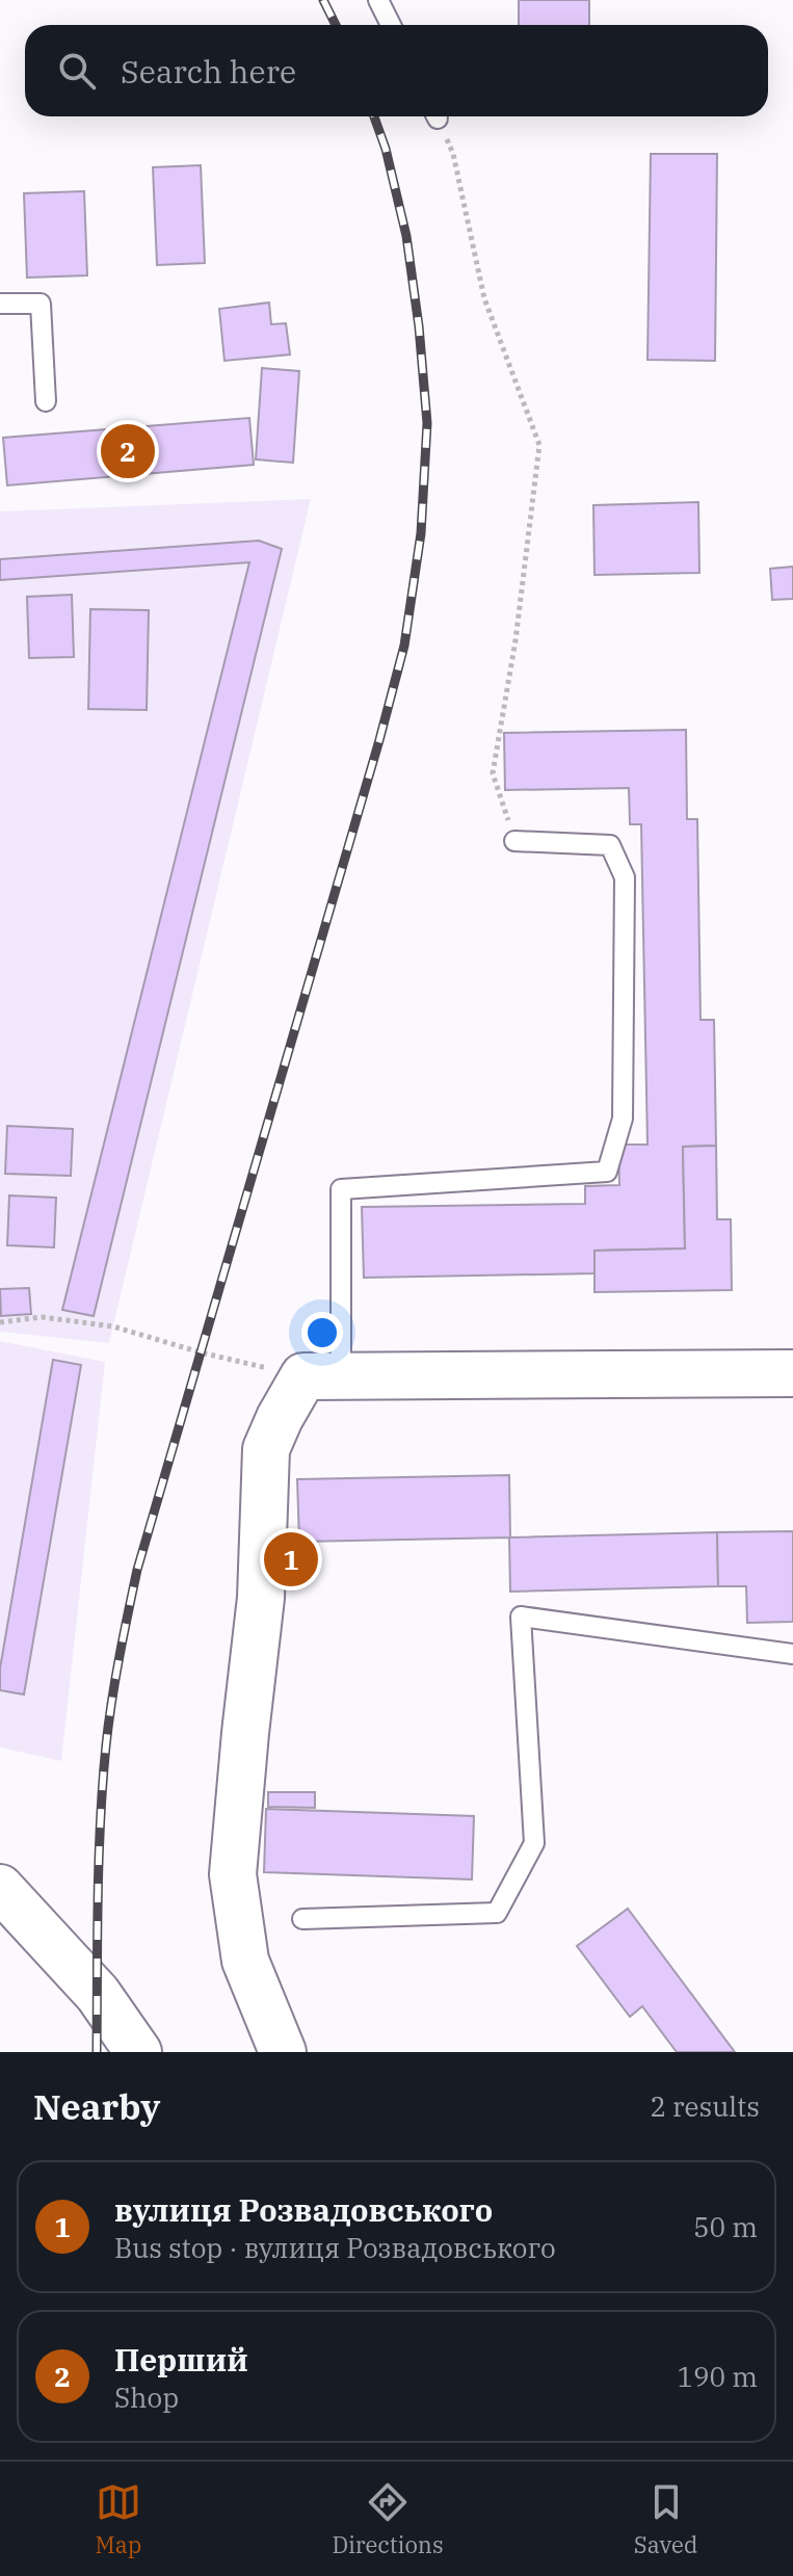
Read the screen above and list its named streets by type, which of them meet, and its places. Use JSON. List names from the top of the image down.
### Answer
{
  "page": {
    "search": "Search here",
    "pins": ["2", "1"],
    "heading": ["Nearby", "2 results"],
    "list": [
      {
        "mark": "1",
        "name": "вулиця Розвадовського",
        "note": "Bus stop · вулиця Розвадовського",
        "value": "50 m"
      },
      {
        "mark": "2",
        "name": "Перший",
        "note": "Shop",
        "value": "190 m"
      }
    ],
    "nav": ["Map", "Directions", "Saved"]
  }
}
